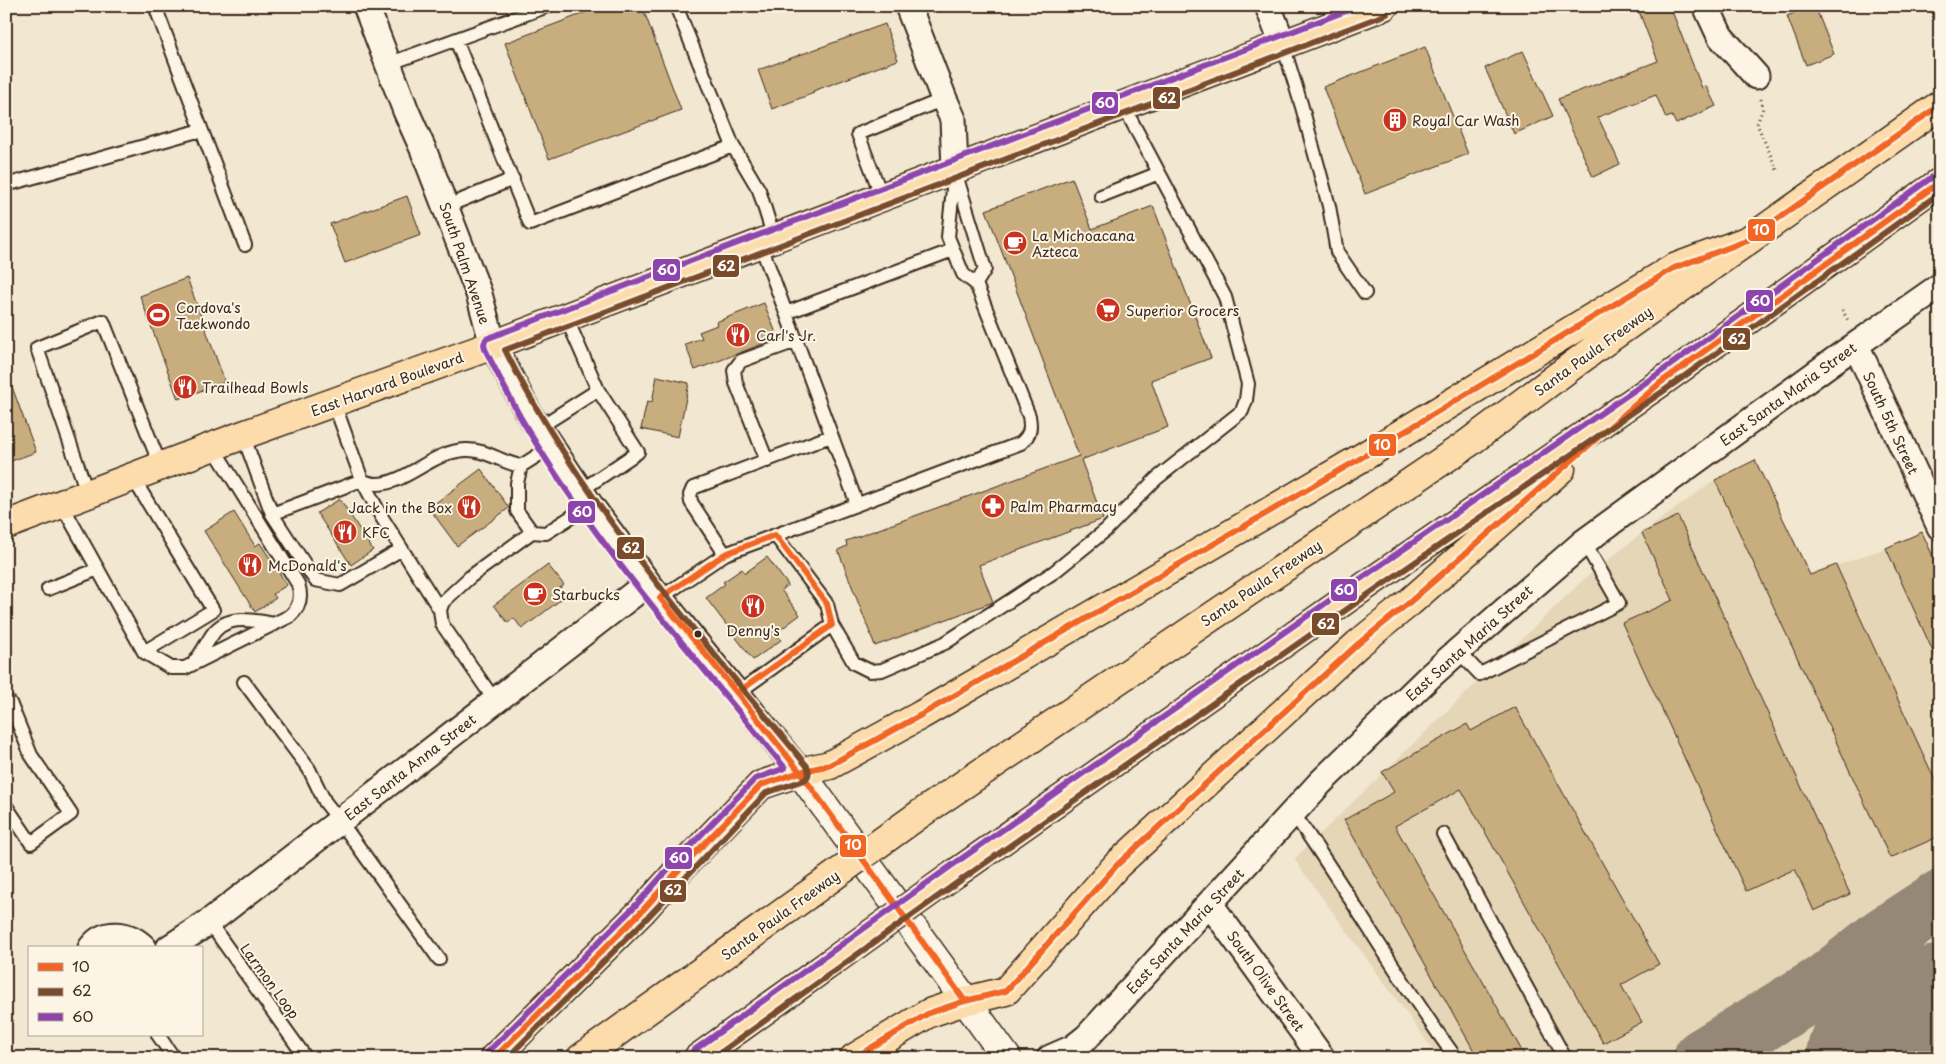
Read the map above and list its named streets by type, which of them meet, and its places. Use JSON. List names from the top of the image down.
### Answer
{
  "streets": {
    "main road": ["Santa Paula Freeway", "East Harvard Boulevard"],
    "street": [
      "South Palm Avenue",
      "East Santa Maria Street",
      "South 5th Street",
      "East Santa Anna Street",
      "South Olive Street"
    ],
    "lane": ["Larmon Loop"]
  },
  "crossings": [
    ["South Palm Avenue", "East Harvard Boulevard"],
    ["South Palm Avenue", "East Santa Anna Street"],
    ["East Santa Maria Street", "South 5th Street"],
    ["East Santa Maria Street", "South Olive Street"],
    ["East Santa Anna Street", "Larmon Loop"]
  ],
  "places": {
    "building": ["Royal Car Wash"],
    "cafe": ["La Michoacana Azteca", "Starbucks"],
    "supermarket": ["Superior Grocers"],
    "sports": ["Cordova's Taekwondo"],
    "restaurant": [
      "Carl's Jr.",
      "Trailhead Bowls",
      "Jack in the Box",
      "KFC",
      "McDonald's",
      "Denny's"
    ],
    "pharmacy": ["Palm Pharmacy"]
  },
  "lines": ["transit line 60", "transit line 62", "transit line 10"],
  "legend": ["10", "62", "60"]
}
